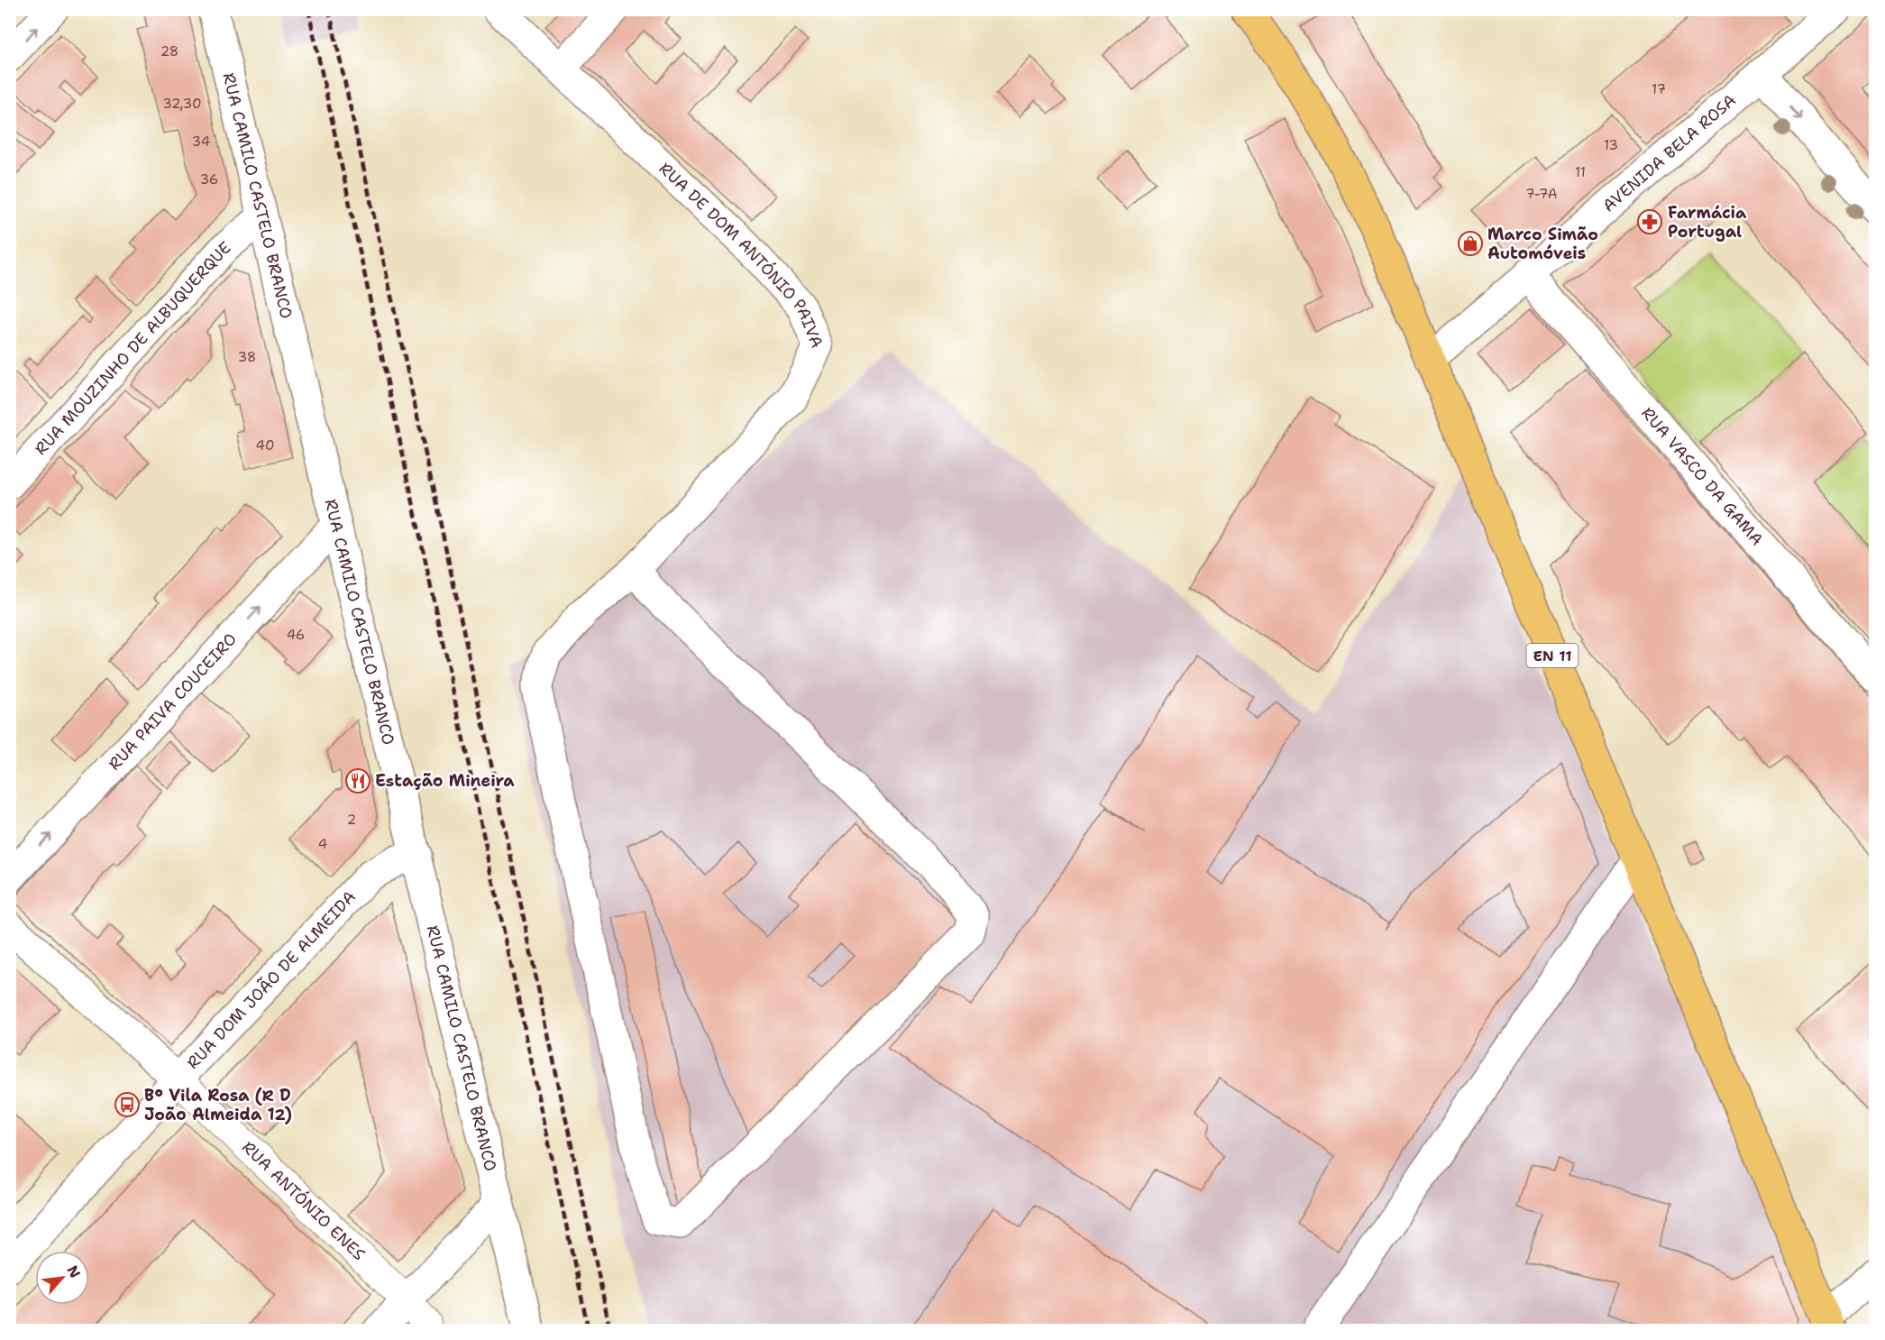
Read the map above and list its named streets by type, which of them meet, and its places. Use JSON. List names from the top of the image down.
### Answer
{
  "streets": {
    "main road": ["EN 11"],
    "street": [
      "AVENIDA BELA ROSA",
      "RUA CAMILO CASTELO BRANCO",
      "RUA DE DOM ANTÓNIO PAIVA",
      "RUA MOUZINHO DE ALBUQUERQUE",
      "RUA VASCO DA GAMA",
      "RUA PAIVA COUCEIRO",
      "RUA DOM JOÃO DE ALMEIDA",
      "RUA ANTÓNIO ENES"
    ]
  },
  "crossings": [
    ["AVENIDA BELA ROSA", "RUA VASCO DA GAMA"],
    ["AVENIDA BELA ROSA", "EN 11"],
    ["RUA CAMILO CASTELO BRANCO", "RUA MOUZINHO DE ALBUQUERQUE"],
    ["RUA CAMILO CASTELO BRANCO", "RUA PAIVA COUCEIRO"],
    ["RUA CAMILO CASTELO BRANCO", "RUA DOM JOÃO DE ALMEIDA"],
    ["RUA DOM JOÃO DE ALMEIDA", "RUA ANTÓNIO ENES"]
  ],
  "one_way": ["RUA PAIVA COUCEIRO"],
  "places": {
    "pharmacy": ["Farmácia Portugal"],
    "shop": ["Marco Simão Automóveis"],
    "restaurant": ["Estação Mineira"],
    "bus stop": ["Bº Vila Rosa (R D João Almeida 12)"]
  },
  "house_numbers": [
    "28",
    "17",
    "32,30",
    "34",
    "13",
    "11",
    "36",
    "7-7A",
    "38",
    "40",
    "46",
    "2",
    "4"
  ],
  "north": "top right"
}
